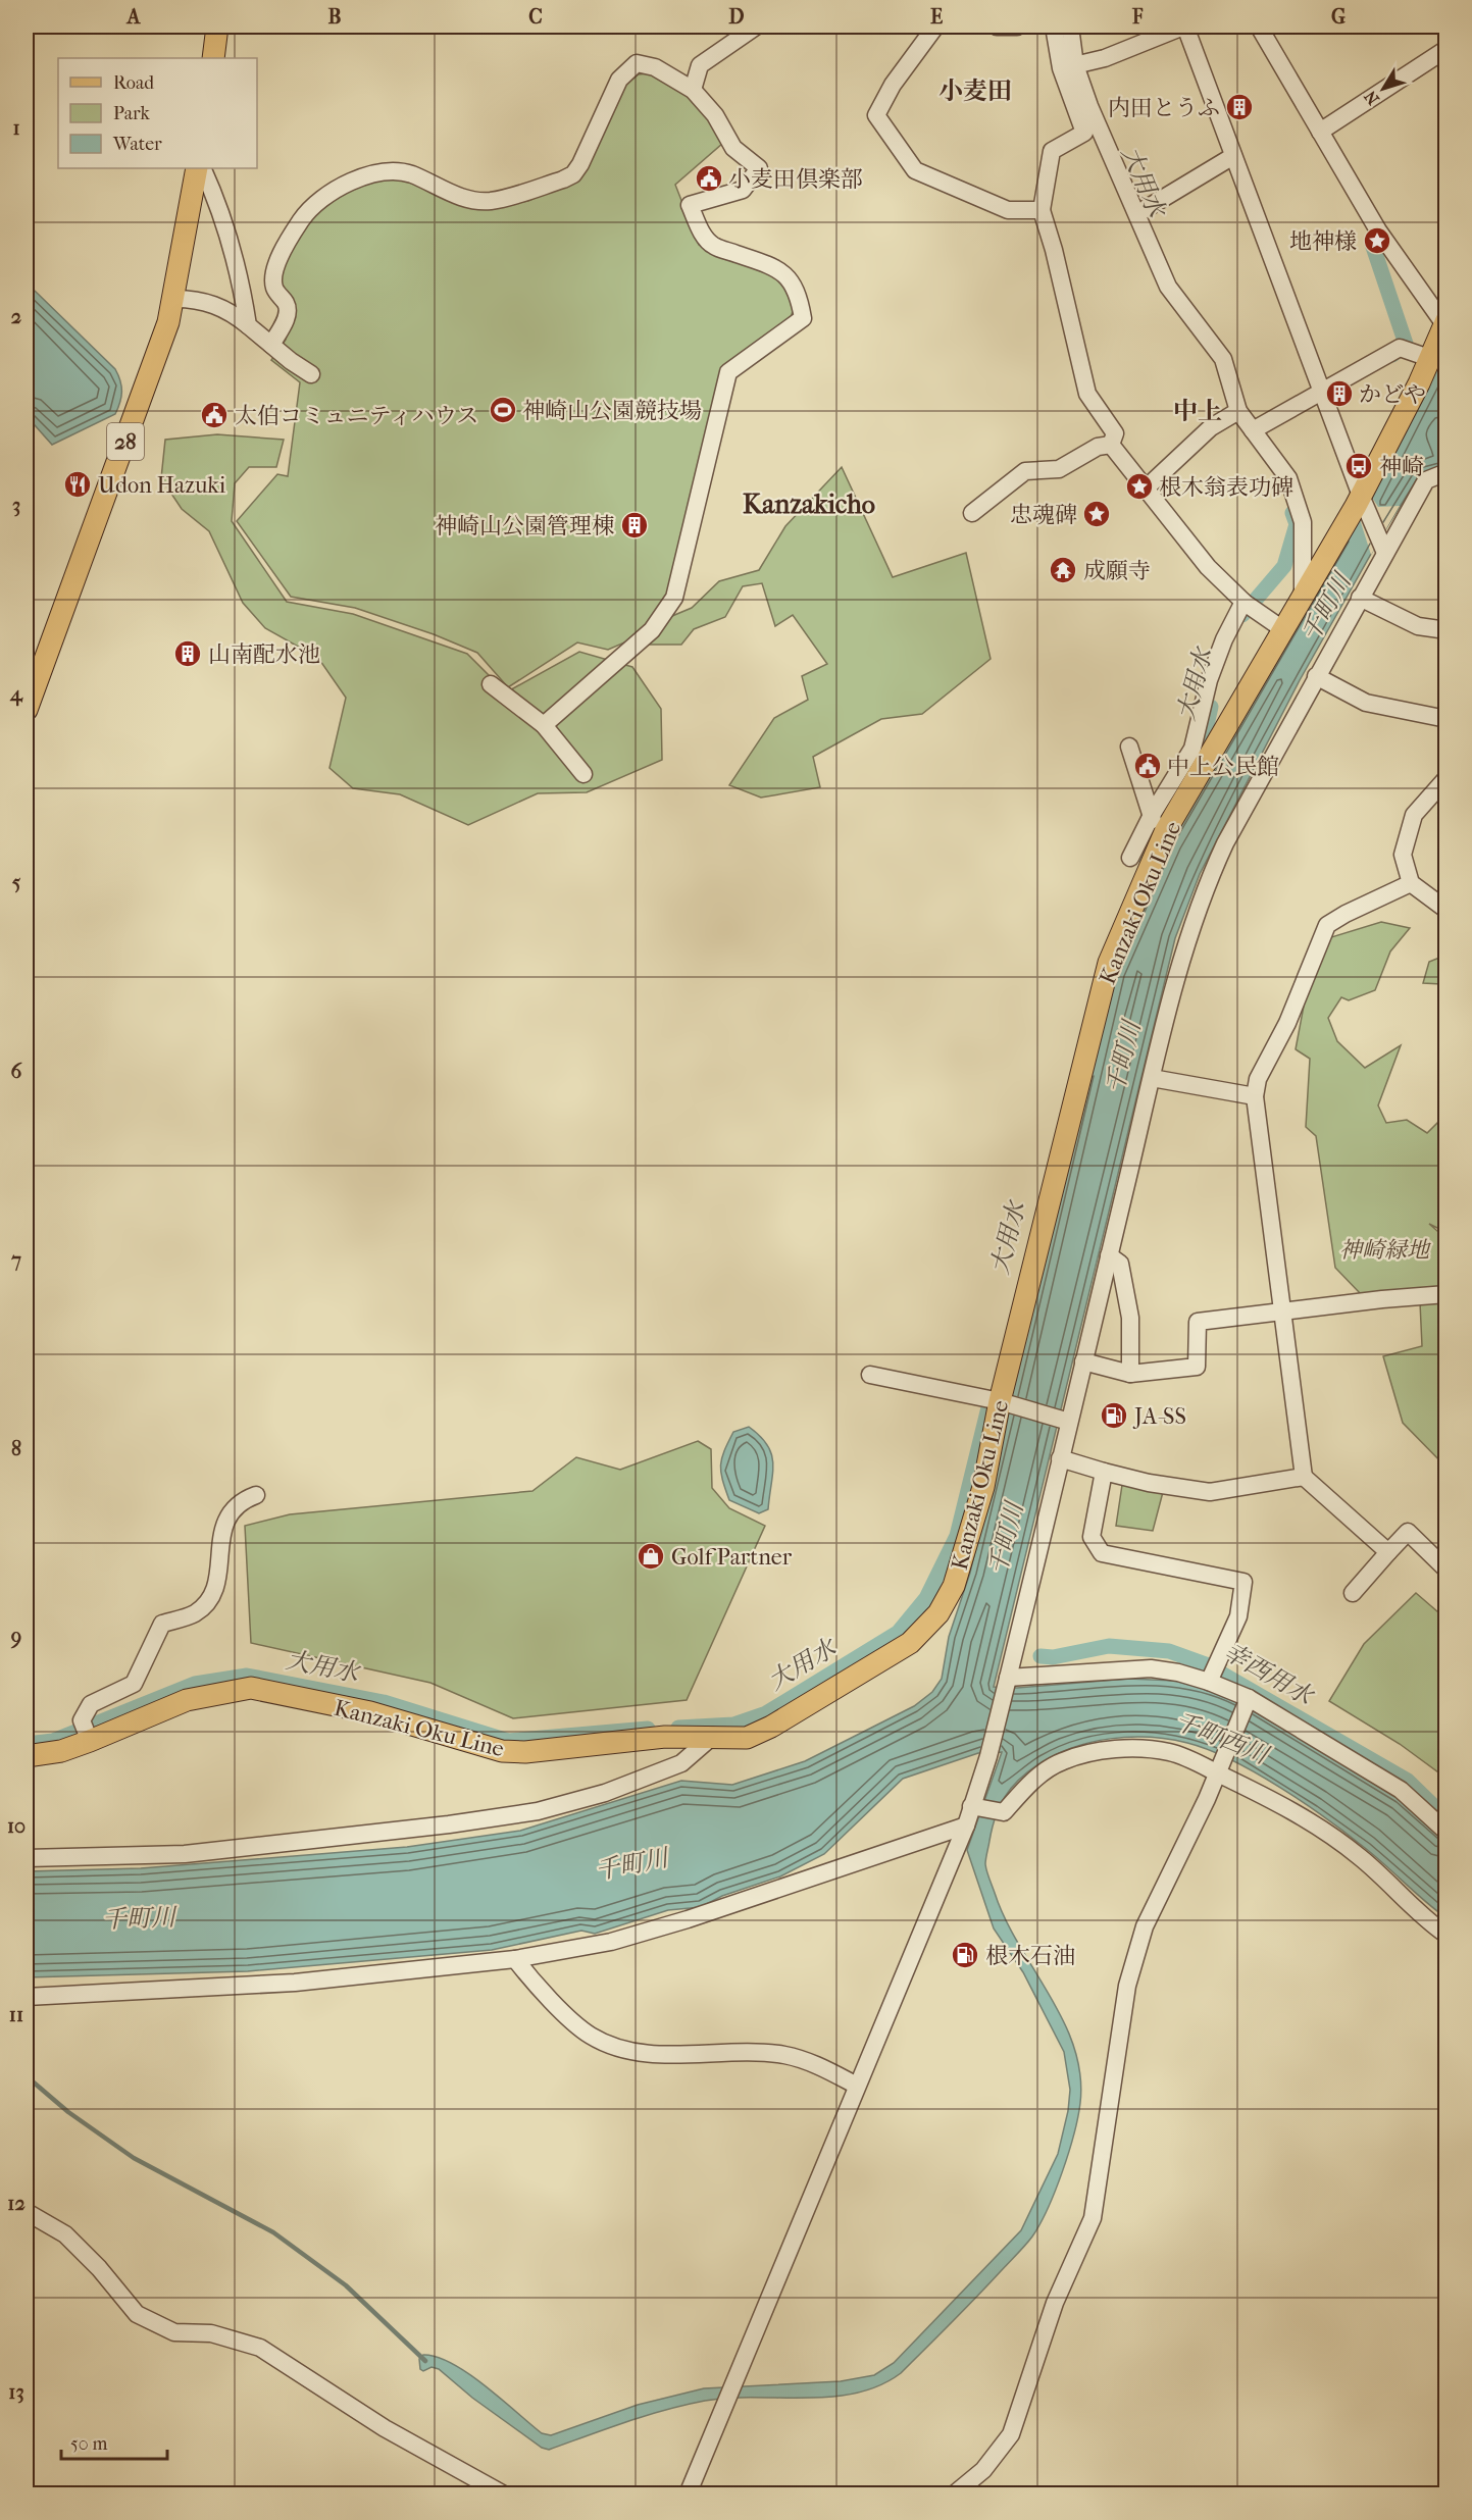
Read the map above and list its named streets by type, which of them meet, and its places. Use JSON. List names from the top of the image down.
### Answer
{
  "streets": {
    "main road": ["28", "Kanzaki Oku Line"]
  },
  "districts": ["小麦田", "中上", "Kanzakicho"],
  "water": [
    "大用水",
    "千町川",
    "幸西用水",
    "千町西川"
  ],
  "parks": ["神崎緑地"],
  "places": {
    "building": [
      "内田とうふ",
      "かどや",
      "神崎山公園管理棟",
      "山南配水池"
    ],
    "public building": ["小麦田倶楽部", "太伯コミュニティハウス", "中上公民館"],
    "place": ["地神様", "根木翁表功碑", "忠魂碑"],
    "sports": ["神崎山公園競技場"],
    "bus stop": ["神崎"],
    "restaurant": ["Udon Hazuki"],
    "temple": ["成願寺"],
    "fuel station": ["JA-SS", "根木石油"],
    "shop": ["Golf Partner"]
  },
  "legend": ["Road", "Park", "Water"],
  "scale_bar": "50 m",
  "north": "bottom left",
  "grid": {
    "columns": [
      "A",
      "B",
      "C",
      "D",
      "E",
      "F",
      "G"
    ],
    "rows": [
      "1",
      "2",
      "3",
      "4",
      "5",
      "6",
      "7",
      "8",
      "9",
      "10",
      "11",
      "12",
      "13"
    ]
  }
}
